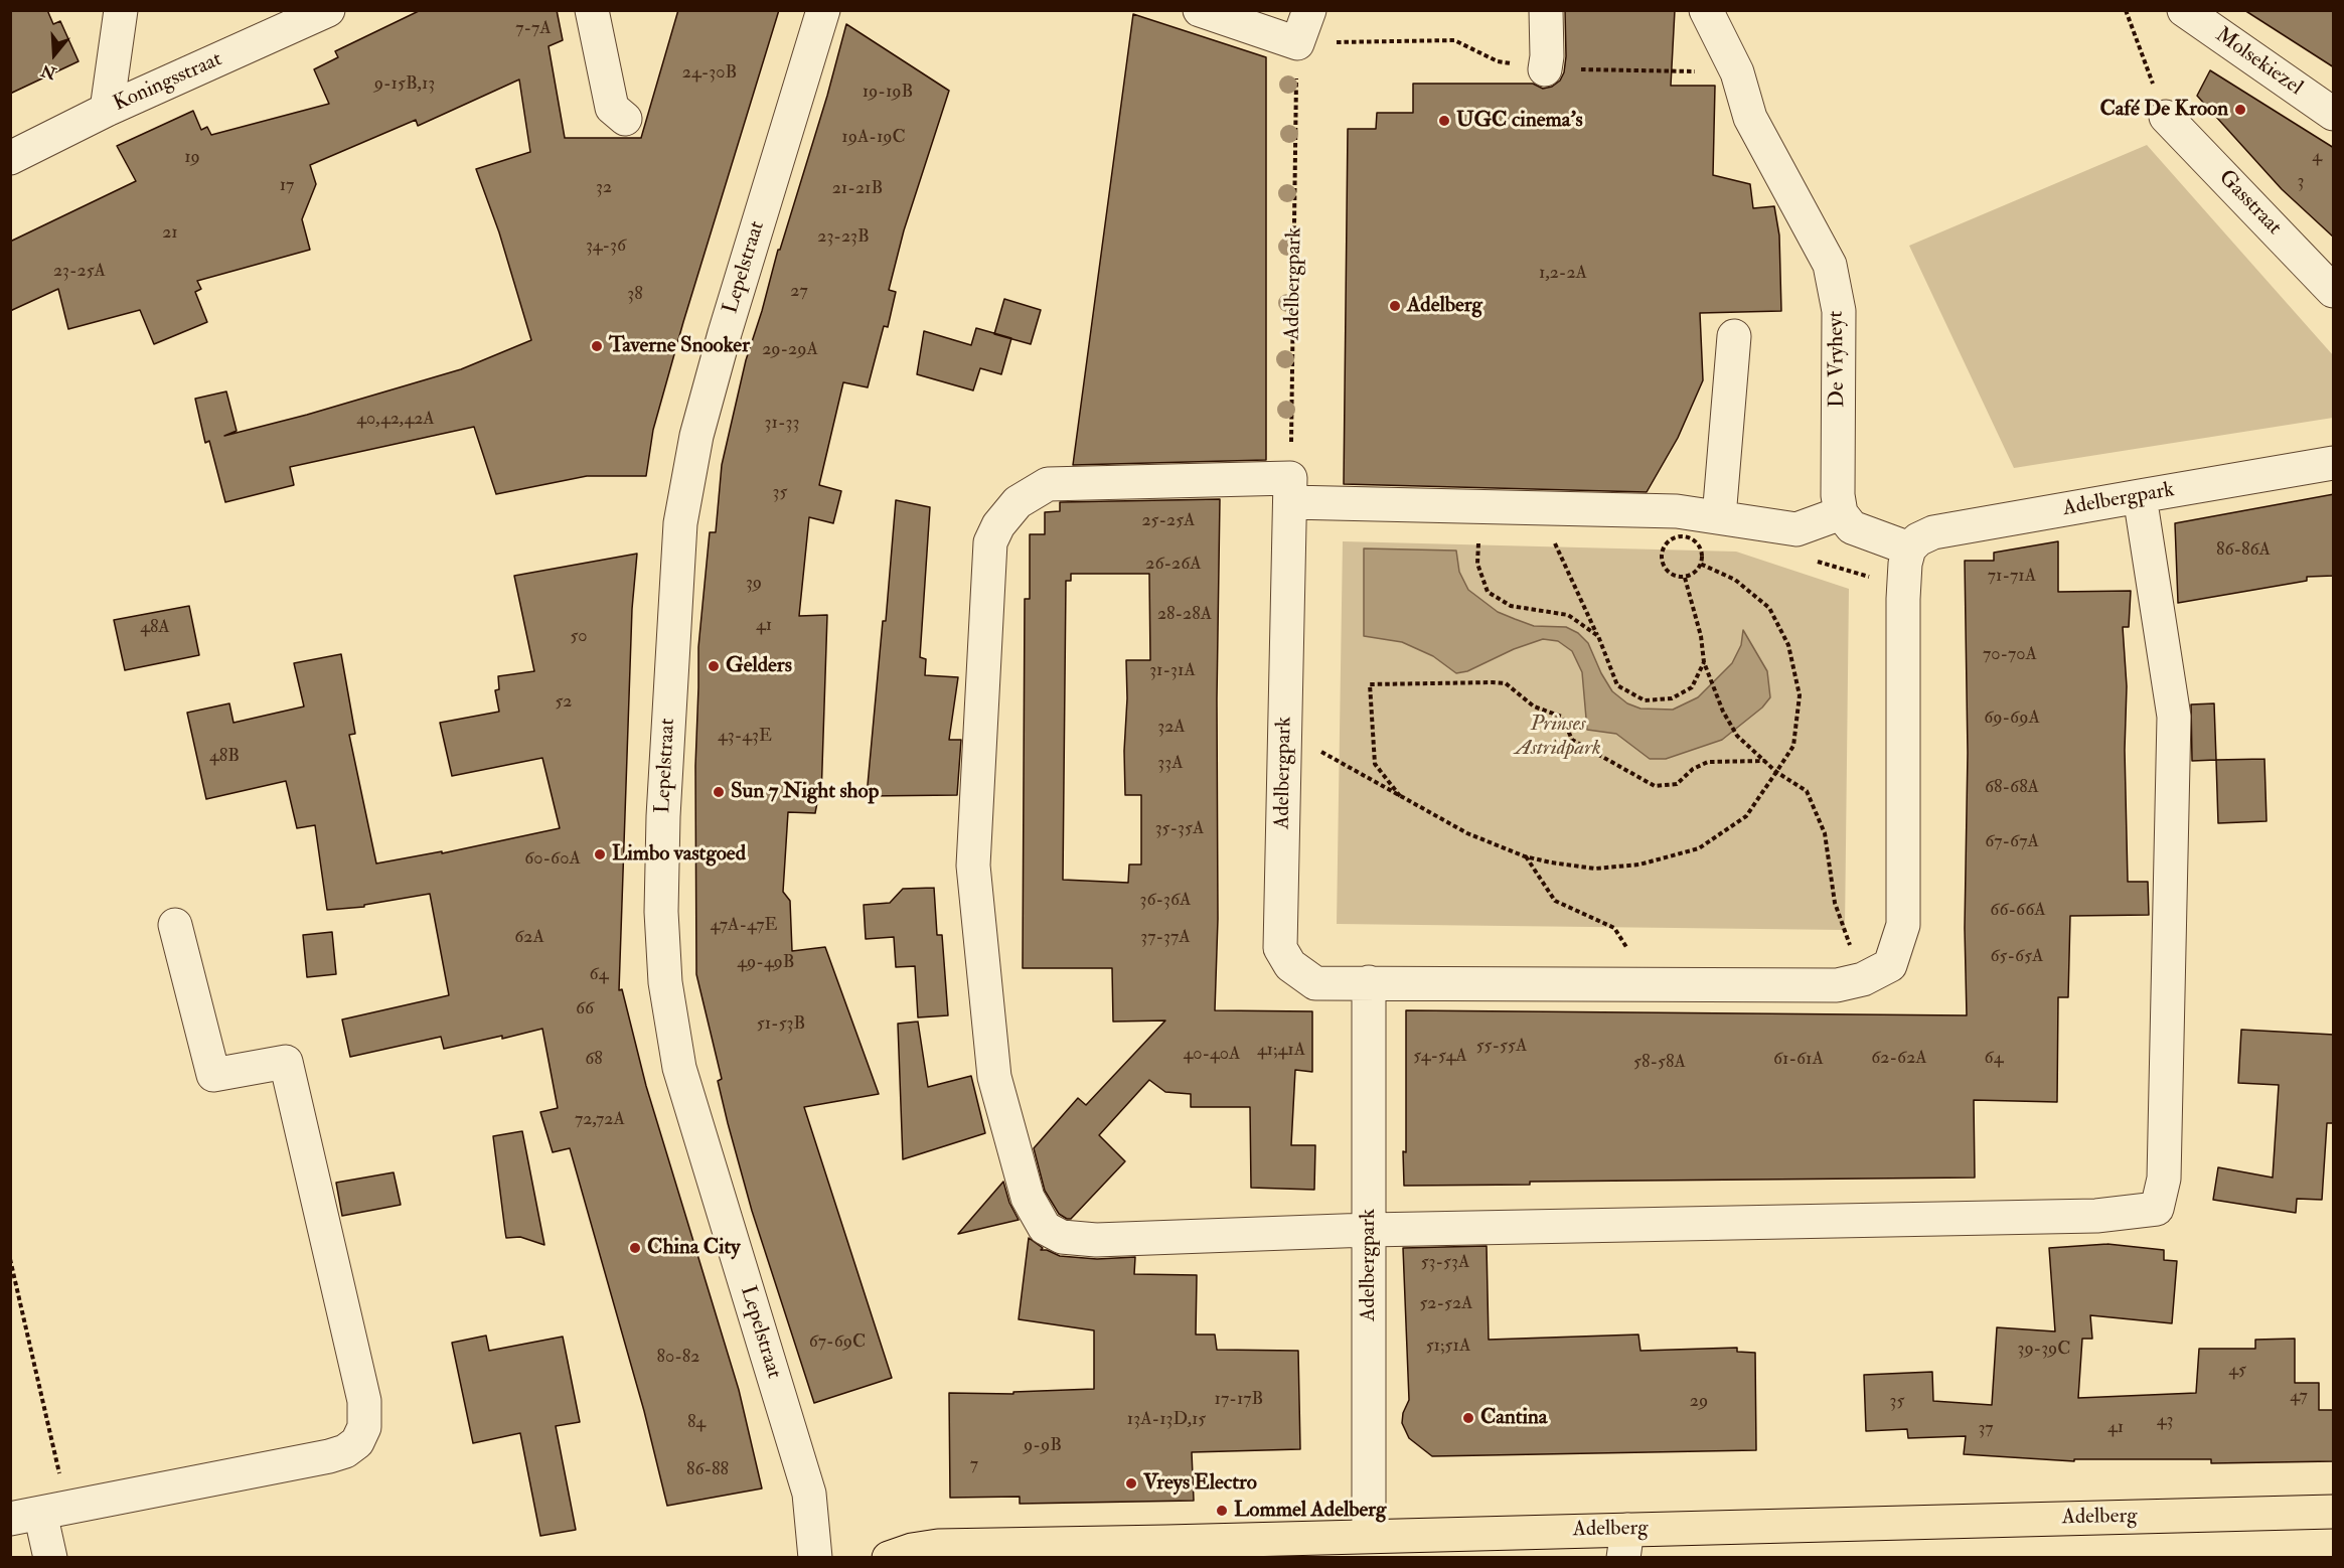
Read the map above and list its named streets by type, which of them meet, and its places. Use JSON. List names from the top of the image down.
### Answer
{
  "streets": {
    "main road": ["Adelberg"],
    "street": [
      "Molsekiezel",
      "Koningsstraat",
      "Gasstraat",
      "Lepelstraat",
      "Adelbergpark",
      "De Vryheyt"
    ]
  },
  "crossings": [
    ["Adelbergpark", "Adelberg"]
  ],
  "parks": ["Prinses Astridpark"],
  "places": [
    "Café De Kroon",
    "UGC cinema's",
    "Adelberg",
    "Taverne Snooker",
    "Gelders",
    "Sun 7 Night shop",
    "Limbo vastgoed",
    "China City",
    "Cantina",
    "Vreys Electro",
    "Lommel Adelberg"
  ],
  "house_numbers": [
    "7-7A",
    "24-30B",
    "9-15B,13",
    "19-19B",
    "19A-19C",
    "4",
    "19",
    "3",
    "17",
    "32",
    "21-21B",
    "21",
    "23-23B",
    "34-36",
    "23-25A",
    "1,2-2A",
    "27",
    "38",
    "29-29A",
    "40,42,42A",
    "31-33",
    "35",
    "25-25A",
    "86-86A",
    "26-26A",
    "71-71A",
    "39",
    "28-28A",
    "41",
    "48A",
    "50",
    "70-70A",
    "31-31A",
    "52",
    "69-69A",
    "32A",
    "43-43E",
    "48B",
    "33A",
    "68-68A",
    "35-35A",
    "67-67A",
    "60-60A",
    "36-36A",
    "66-66A",
    "47A-47E",
    "62A",
    "37-37A",
    "65-65A",
    "49-49B",
    "64",
    "66",
    "51-53B",
    "55-55A",
    "41;41A",
    "40-40A",
    "54-54A",
    "62-62A",
    "64",
    "68",
    "61-61A",
    "58-58A",
    "72,72A",
    "53-53A",
    "52-52A",
    "67-69C",
    "51;51A",
    "39-39C",
    "80-82",
    "45",
    "47",
    "17-17B",
    "29",
    "35",
    "13A-13D,15",
    "43",
    "84",
    "41",
    "37",
    "9-9B",
    "7",
    "86-88"
  ],
  "north": "bottom"
}
